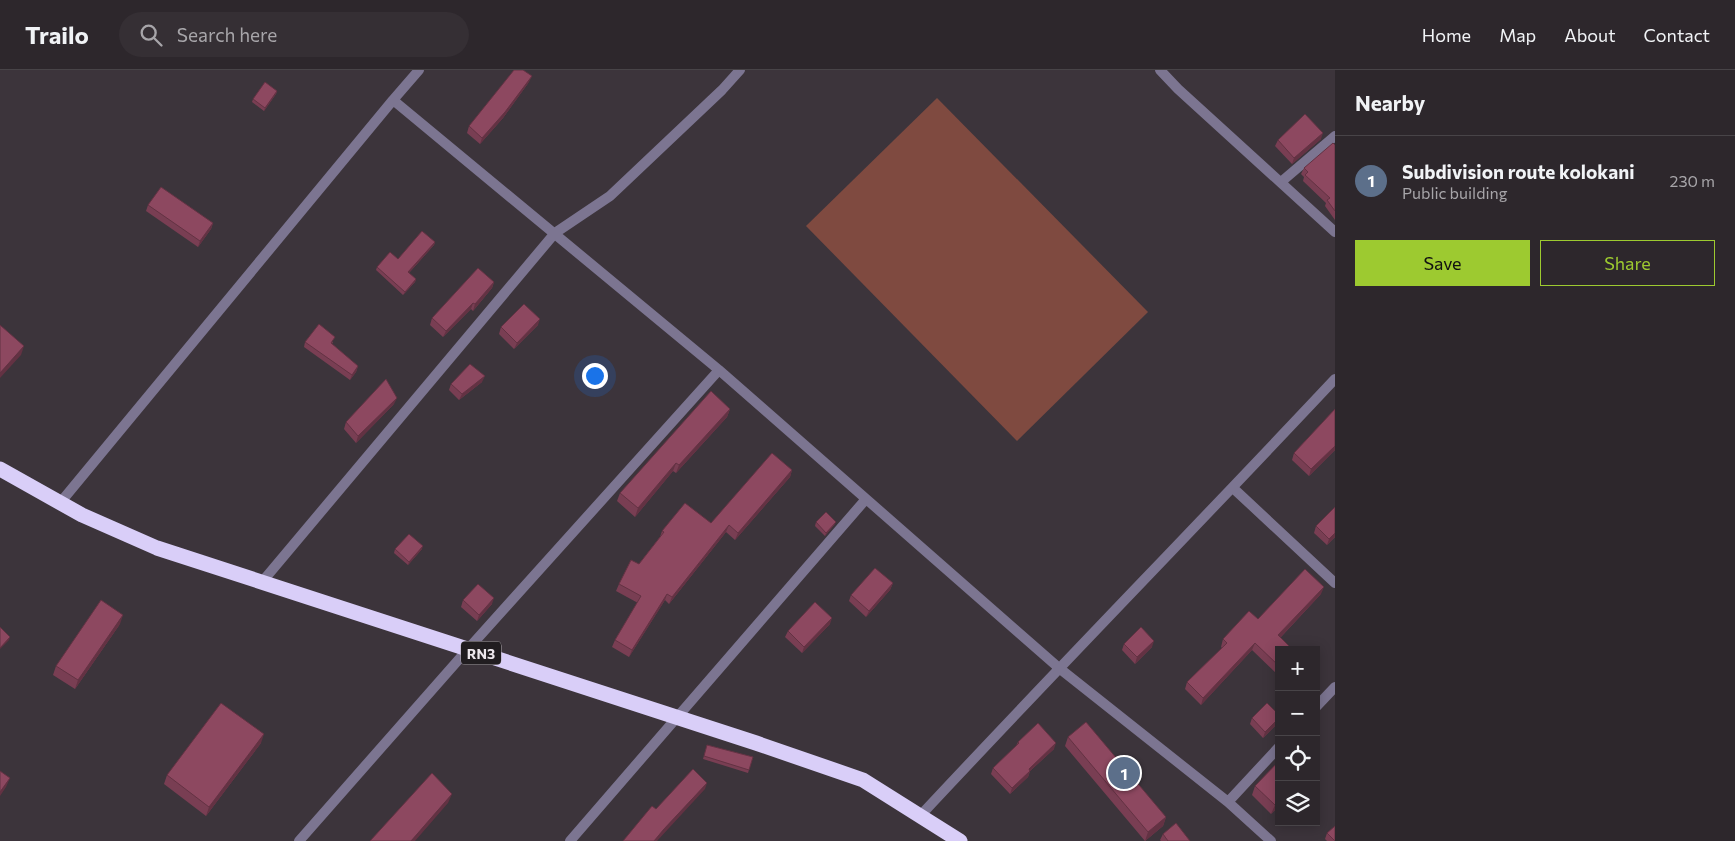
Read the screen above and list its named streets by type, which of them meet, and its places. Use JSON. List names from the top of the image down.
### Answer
{
  "streets": {
    "highway": ["RN3"]
  },
  "page": {
    "header": "Trailo",
    "search": "Search here",
    "nav": [
      "Home",
      "Map",
      "About",
      "Contact"
    ],
    "heading": "Nearby",
    "list": [
      {
        "mark": "1",
        "name": "Subdivision route kolokani",
        "note": "Public building",
        "value": "230 m"
      }
    ],
    "buttons": ["Save", "Share"],
    "map_buttons": ["+", "−"],
    "pins": "1"
  }
}
